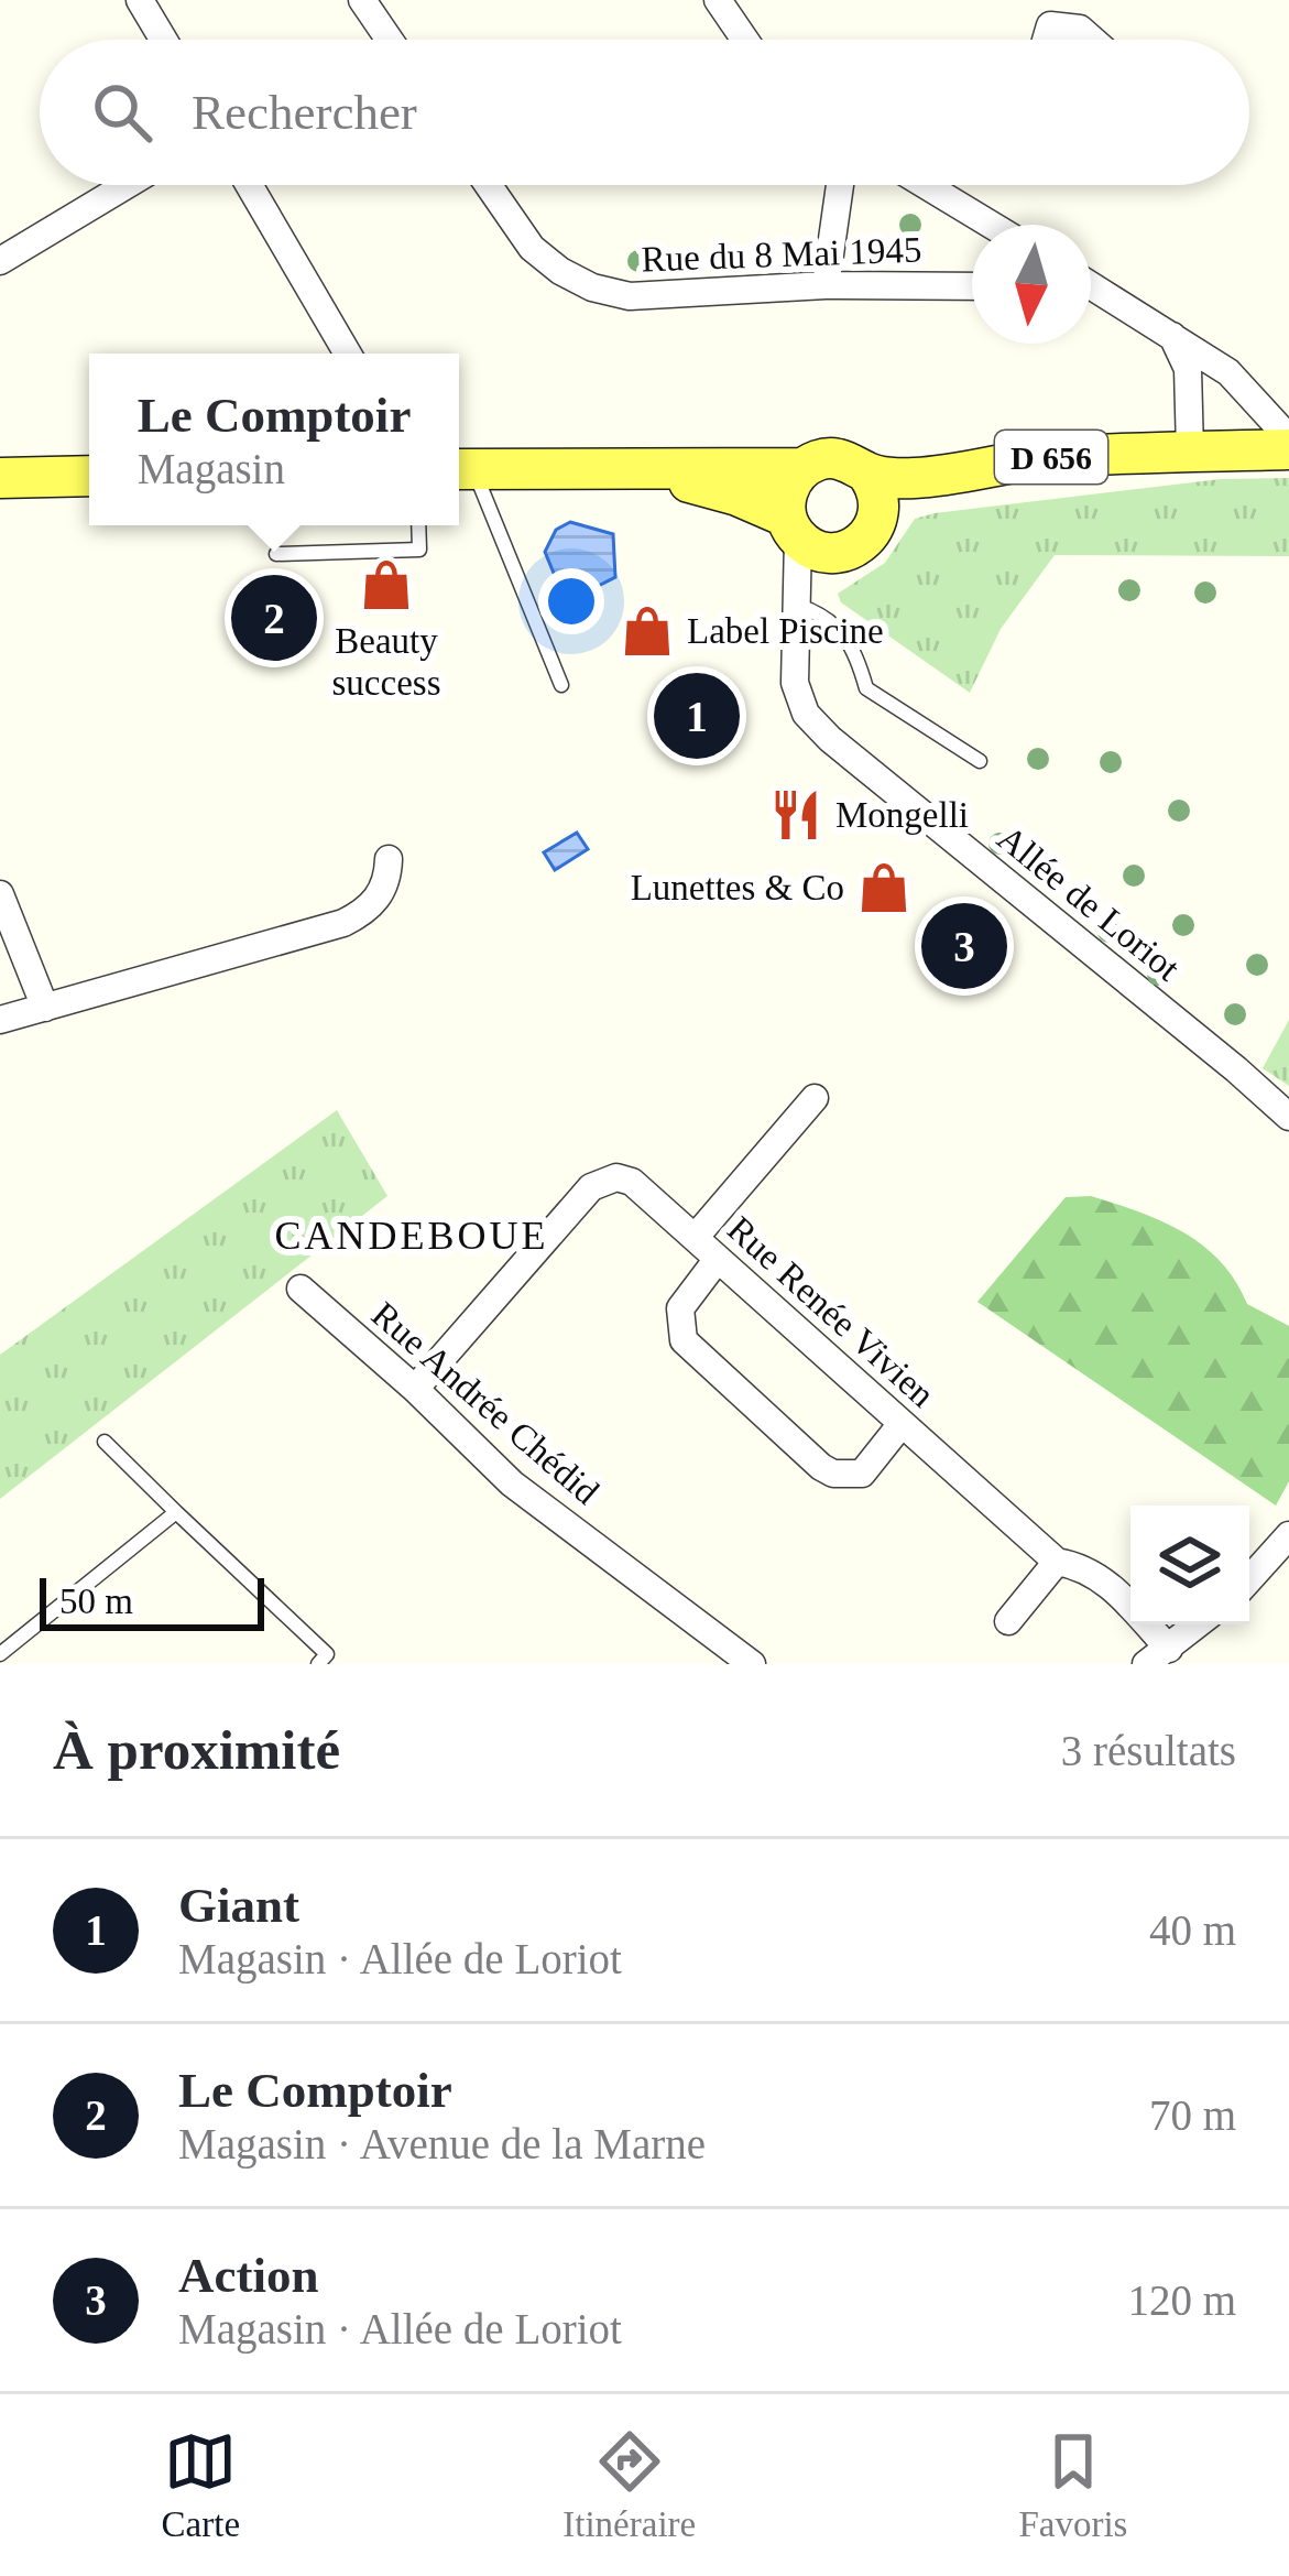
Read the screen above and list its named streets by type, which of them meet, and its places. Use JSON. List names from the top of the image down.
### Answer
{
  "streets": {
    "main road": ["D 656"],
    "street": [
      "Rue du 8 Mai 1945",
      "Allée de Loriot",
      "Rue Renée Vivien",
      "Rue Andrée Chédid"
    ]
  },
  "crossings": [
    ["D 656", "Allée de Loriot"]
  ],
  "districts": ["CANDEBOUE"],
  "places": {
    "shop": ["Beauty success", "Label Piscine", "Lunettes & Co"],
    "restaurant": ["Mongelli"]
  },
  "scale_bar": "50 m",
  "north": "bottom",
  "page": {
    "search": "Rechercher",
    "popup": ["Le Comptoir", "Magasin"],
    "pins": ["2", "1", "3"],
    "scale": "50 m",
    "heading": ["À proximité", "3 résultats"],
    "list": [
      {
        "mark": "1",
        "name": "Giant",
        "note": "Magasin · Allée de Loriot",
        "value": "40 m"
      },
      {
        "mark": "2",
        "name": "Le Comptoir",
        "note": "Magasin · Avenue de la Marne",
        "value": "70 m"
      },
      {
        "mark": "3",
        "name": "Action",
        "note": "Magasin · Allée de Loriot",
        "value": "120 m"
      }
    ],
    "nav": ["Carte", "Itinéraire", "Favoris"]
  }
}
